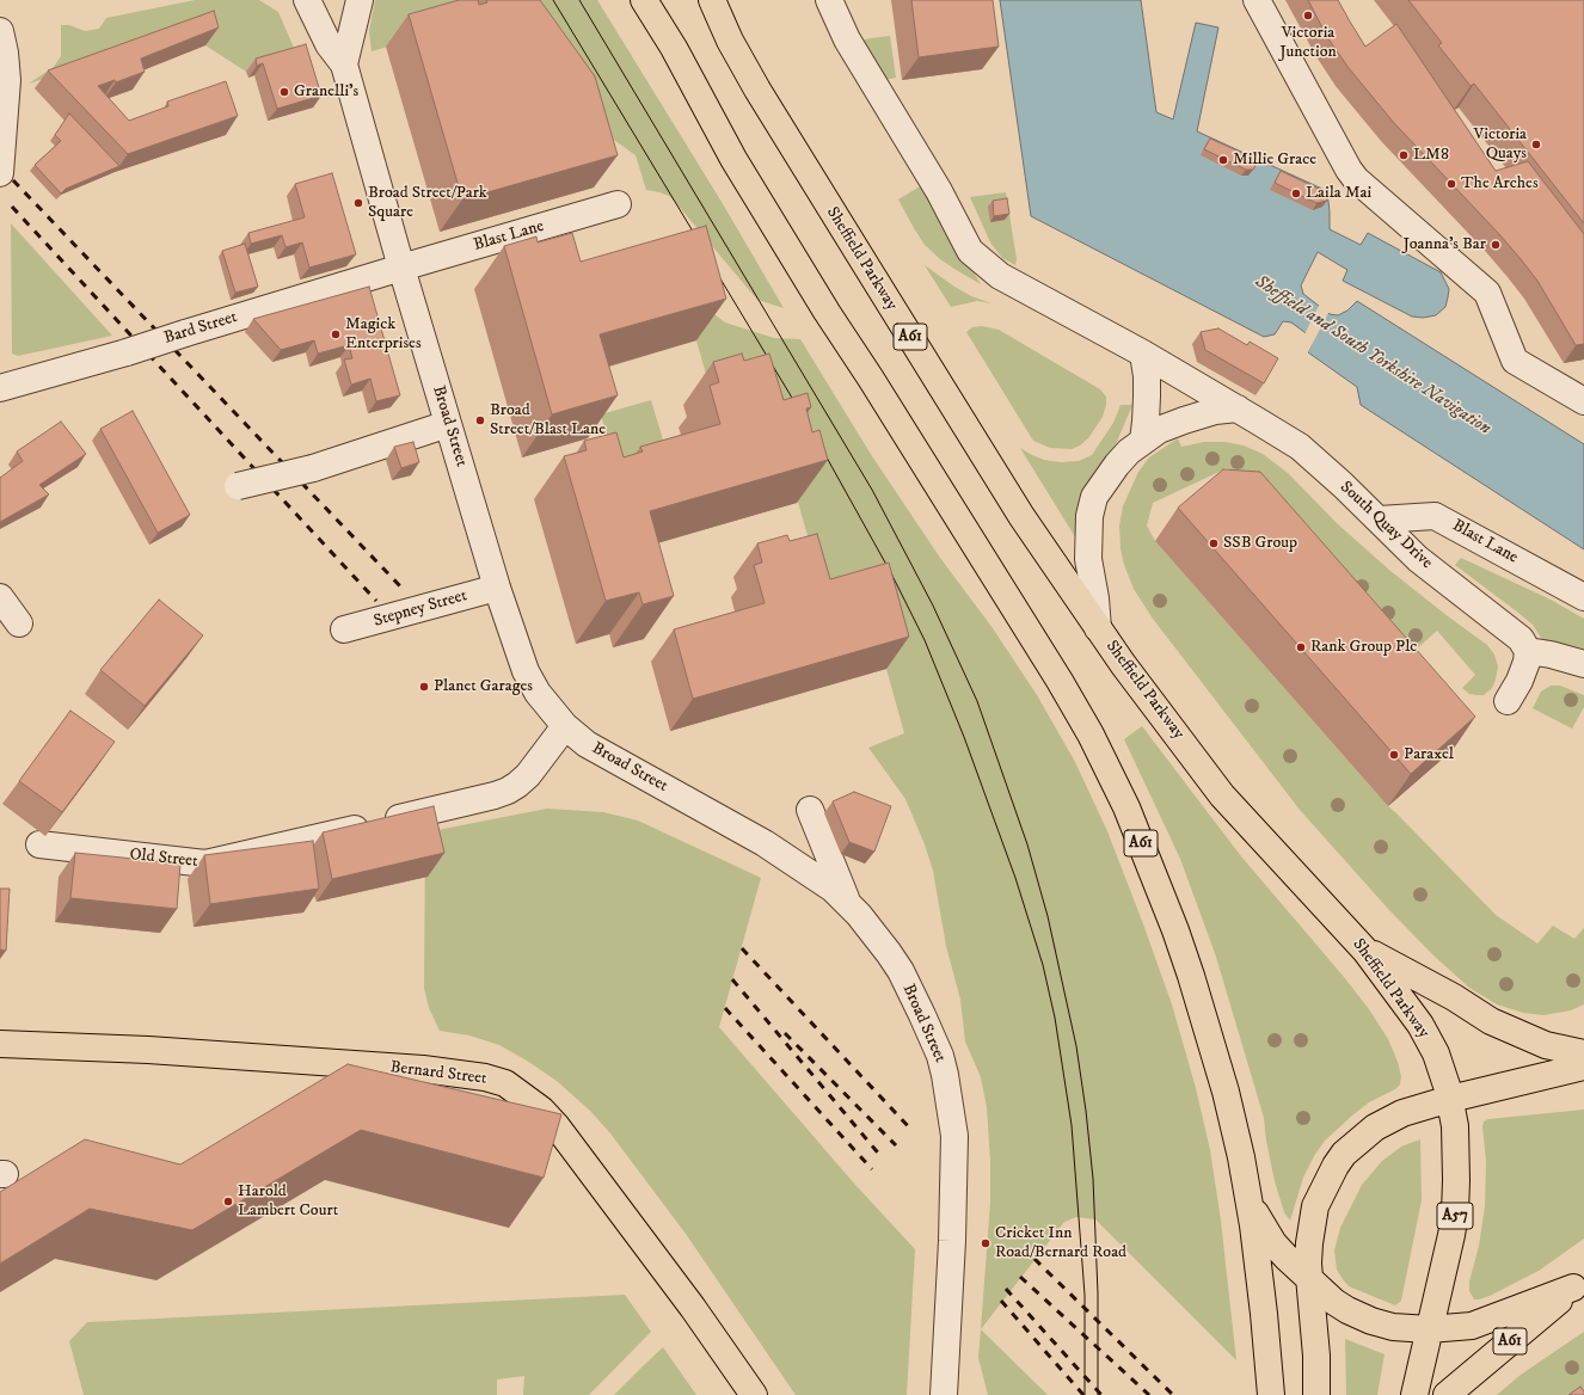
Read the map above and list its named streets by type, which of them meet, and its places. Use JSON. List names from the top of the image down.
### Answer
{
  "streets": {
    "main road": [
      "Sheffield Parkway",
      "A61",
      "Bernard Street",
      "A57"
    ],
    "street": [
      "Blast Lane",
      "Bard Street",
      "Broad Street",
      "South Quay Drive",
      "Stepney Street",
      "Old Street"
    ]
  },
  "crossings": [
    ["Blast Lane", "Bard Street"],
    ["Blast Lane", "Broad Street"],
    ["Blast Lane", "South Quay Drive"],
    ["Sheffield Parkway", "A61"],
    ["Bard Street", "Broad Street"],
    ["Broad Street", "Stepney Street"],
    ["Broad Street", "Old Street"]
  ],
  "water": ["Sheffield and South Yorkshire Navigation"],
  "places": [
    "Victoria Junction",
    "Granelli's",
    "Victoria Quays",
    "LM8",
    "Millie Grace",
    "The Arches",
    "Laila Mai",
    "Broad Street/Park Square",
    "Joanna’s Bar",
    "Magick Enterprises",
    "Broad Street/Blast Lane",
    "SSB Group",
    "Rank Group Plc",
    "Planet Garages",
    "Paraxel",
    "Harold Lambert Court",
    "Cricket Inn Road/Bernard Road"
  ]
}
